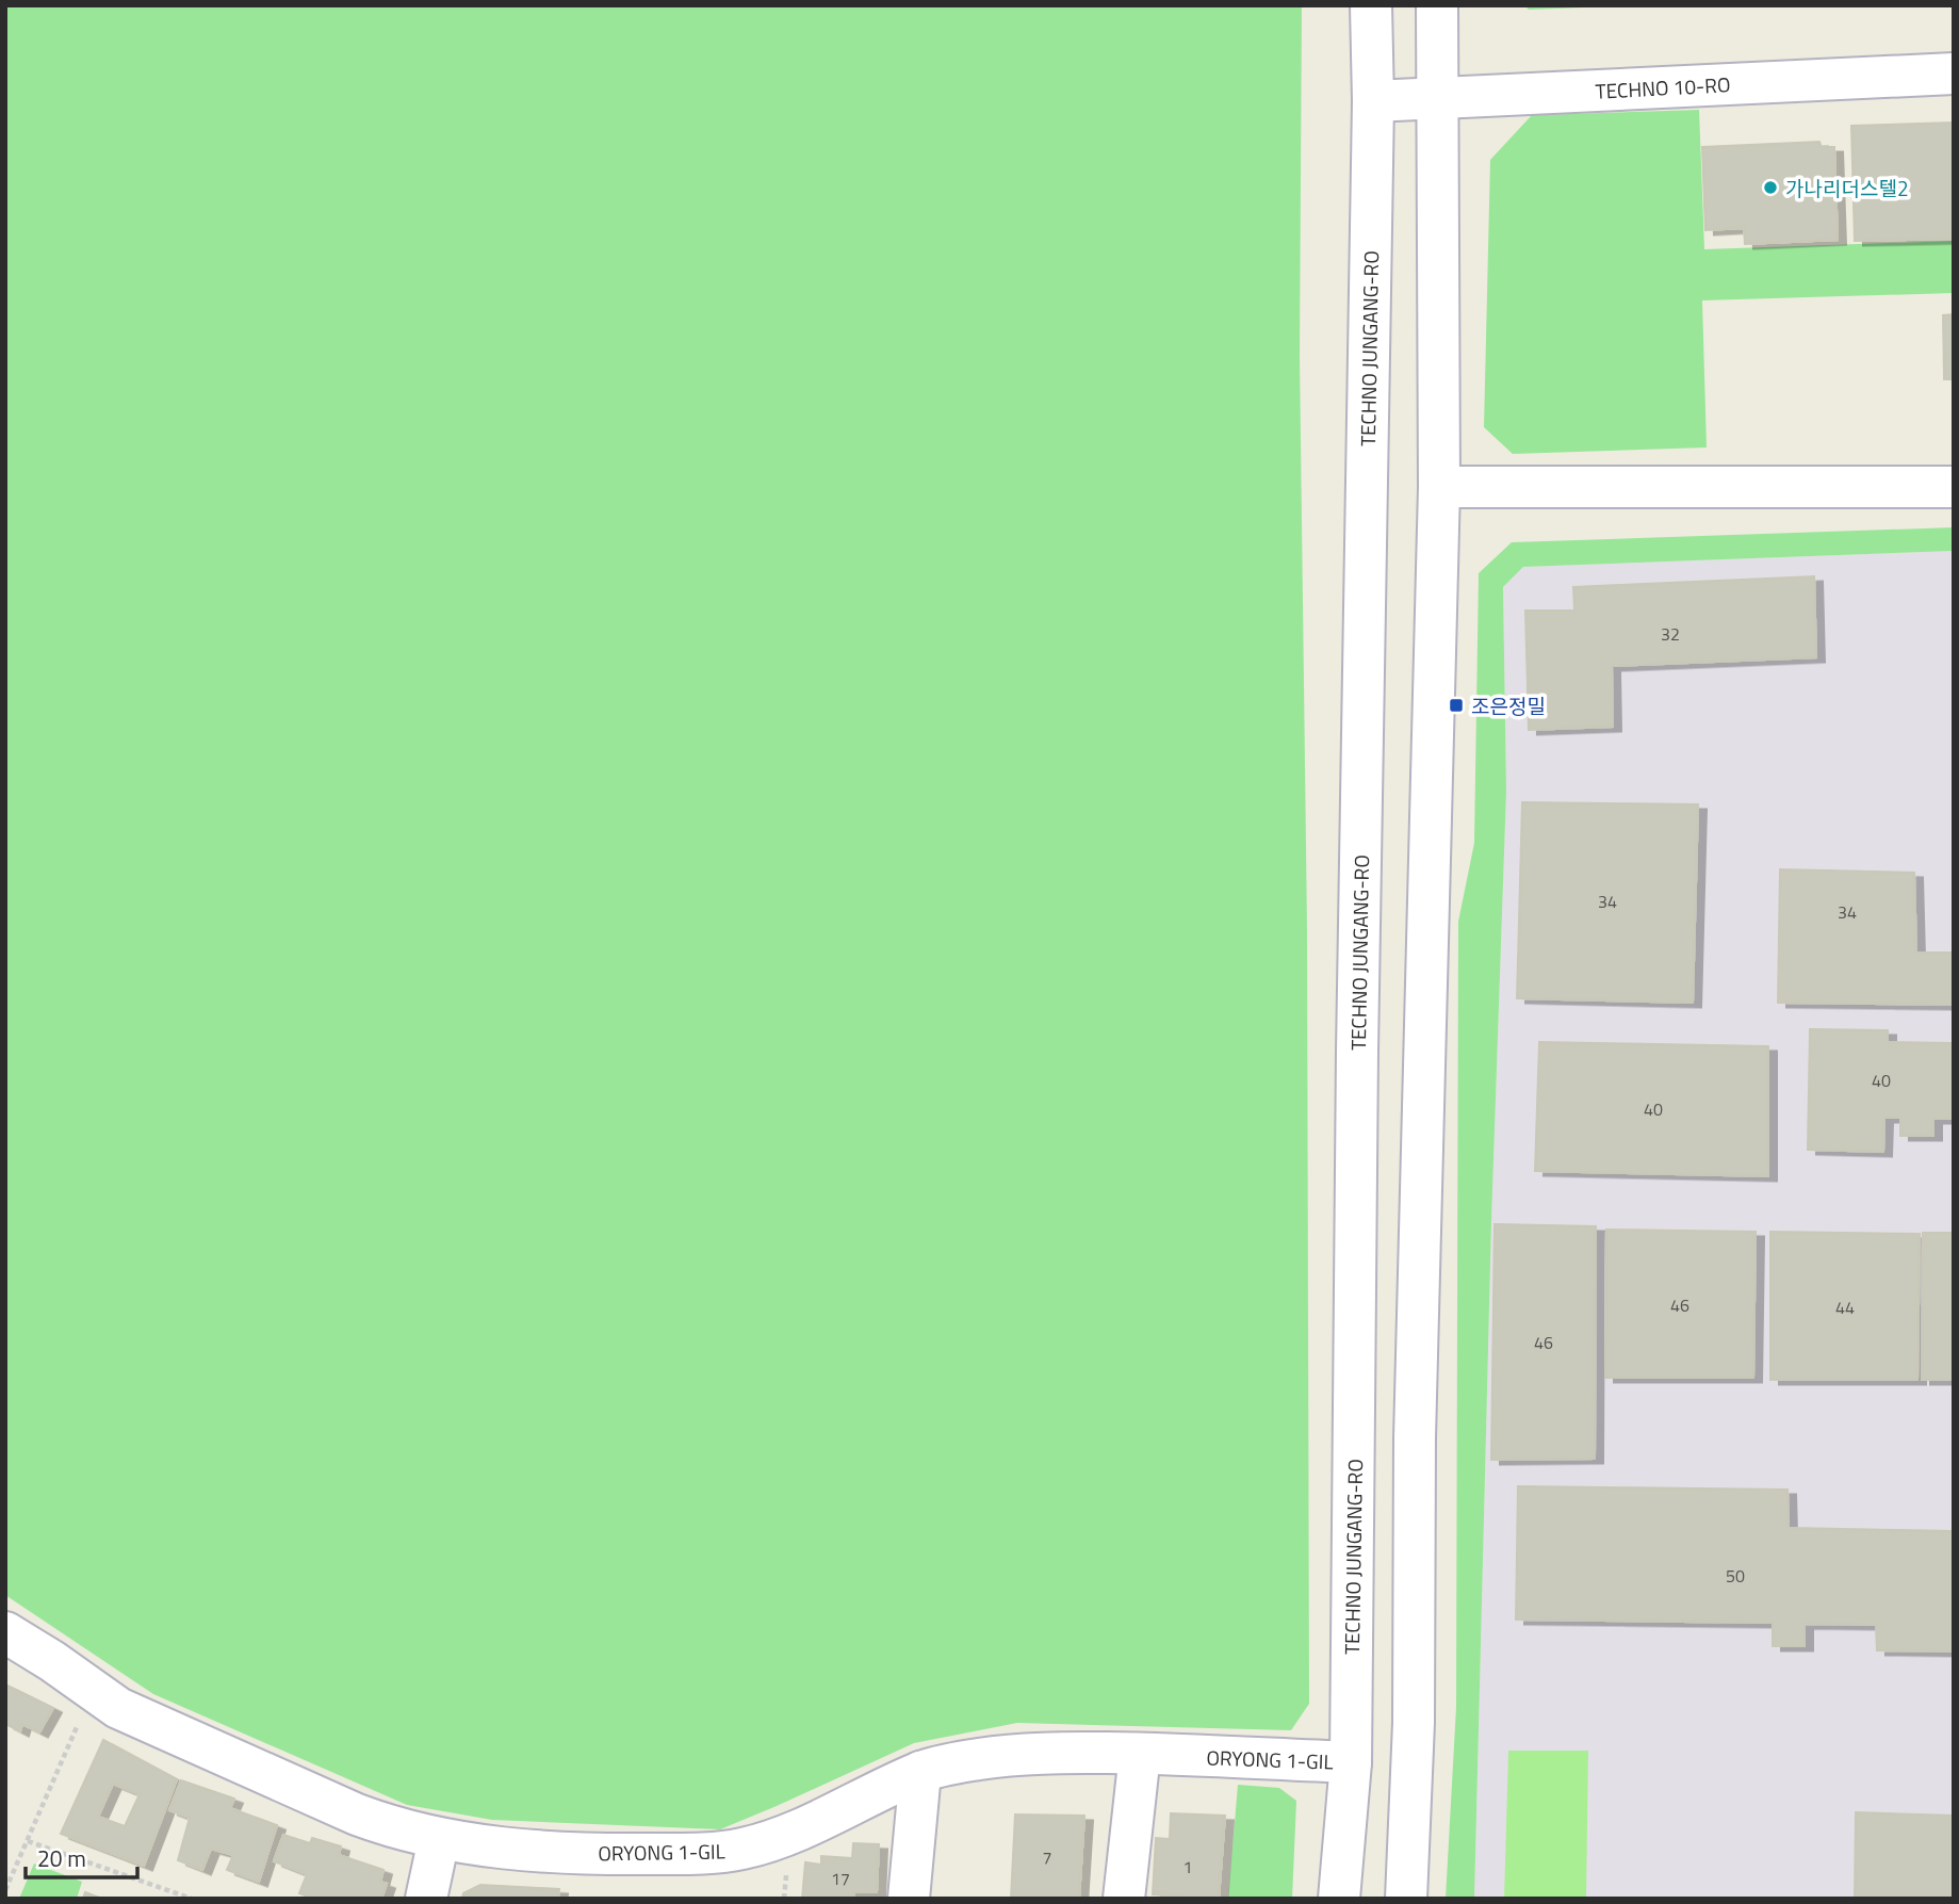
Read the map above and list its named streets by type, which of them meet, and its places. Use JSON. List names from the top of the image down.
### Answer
{
  "streets": {
    "main road": ["TECHNO 10-RO", "TECHNO JUNGANG-RO", "ORYONG 1-GIL"]
  },
  "crossings": [
    ["TECHNO 10-RO", "TECHNO JUNGANG-RO"],
    ["TECHNO JUNGANG-RO", "ORYONG 1-GIL"]
  ],
  "places": {
    "other": ["가나리더스텔2"],
    "transit": ["조은정밀"]
  },
  "house_numbers": [
    "32",
    "34",
    "34",
    "40",
    "40",
    "46",
    "44",
    "46",
    "50",
    "7",
    "1",
    "17"
  ],
  "scale_bar": "20 m"
}
